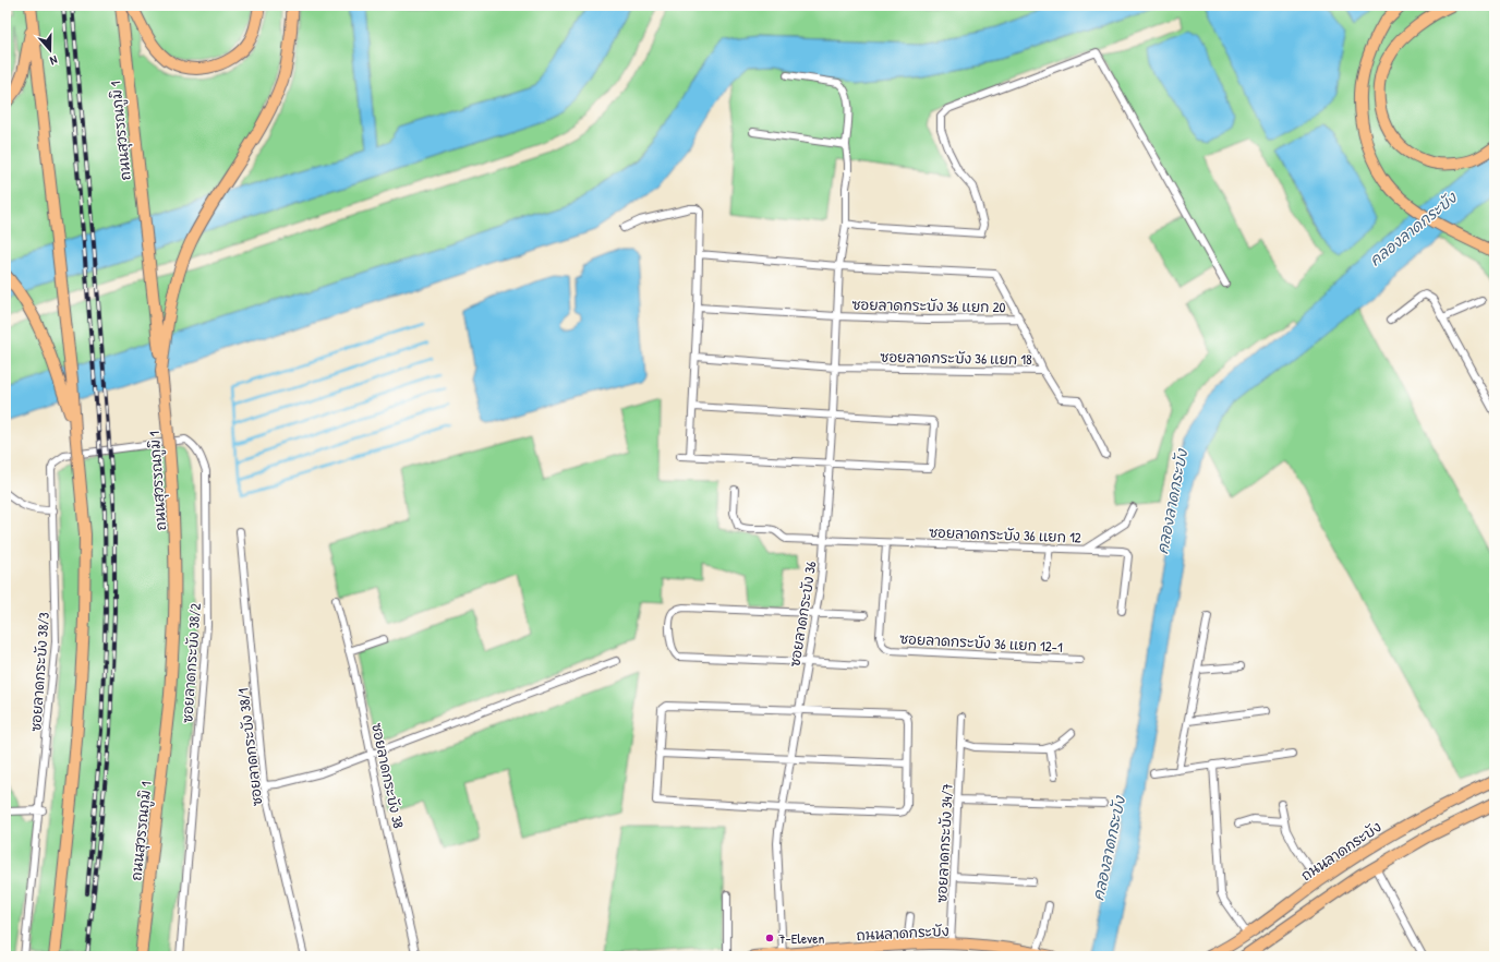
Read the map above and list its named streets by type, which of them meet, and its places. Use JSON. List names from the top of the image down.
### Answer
{
  "streets": {
    "main road": ["ถนนสุวรรณภูมิ 1", "ถนนลาดกระบัง"],
    "street": [
      "ซอยลาดกระบัง 36 แยก 20",
      "ซอยลาดกระบัง 36 แยก 18",
      "ซอยลาดกระบัง 36 แยก 12",
      "ซอยลาดกระบัง 36",
      "ซอยลาดกระบัง 36 แยก 12-1",
      "ซอยลาดกระบัง 38/2",
      "ซอยลาดกระบัง 38/3",
      "ซอยลาดกระบัง 38/1",
      "ซอยลาดกระบัง 38",
      "ซอยลาดกระบัง 34/7"
    ]
  },
  "crossings": [
    ["ซอยลาดกระบัง 36 แยก 20", "ซอยลาดกระบัง 36"],
    ["ซอยลาดกระบัง 36 แยก 18", "ซอยลาดกระบัง 36"],
    ["ซอยลาดกระบัง 36 แยก 12", "ซอยลาดกระบัง 36"],
    ["ซอยลาดกระบัง 36 แยก 12", "ซอยลาดกระบัง 36 แยก 12-1"],
    ["ซอยลาดกระบัง 36", "ถนนลาดกระบัง"],
    ["ซอยลาดกระบัง 38/2", "ซอยลาดกระบัง 38/3"],
    ["ซอยลาดกระบัง 34/7", "ถนนลาดกระบัง"]
  ],
  "water": ["คลองลาดกระบัง"],
  "places": ["7-Eleven"],
  "north": "bottom"
}
